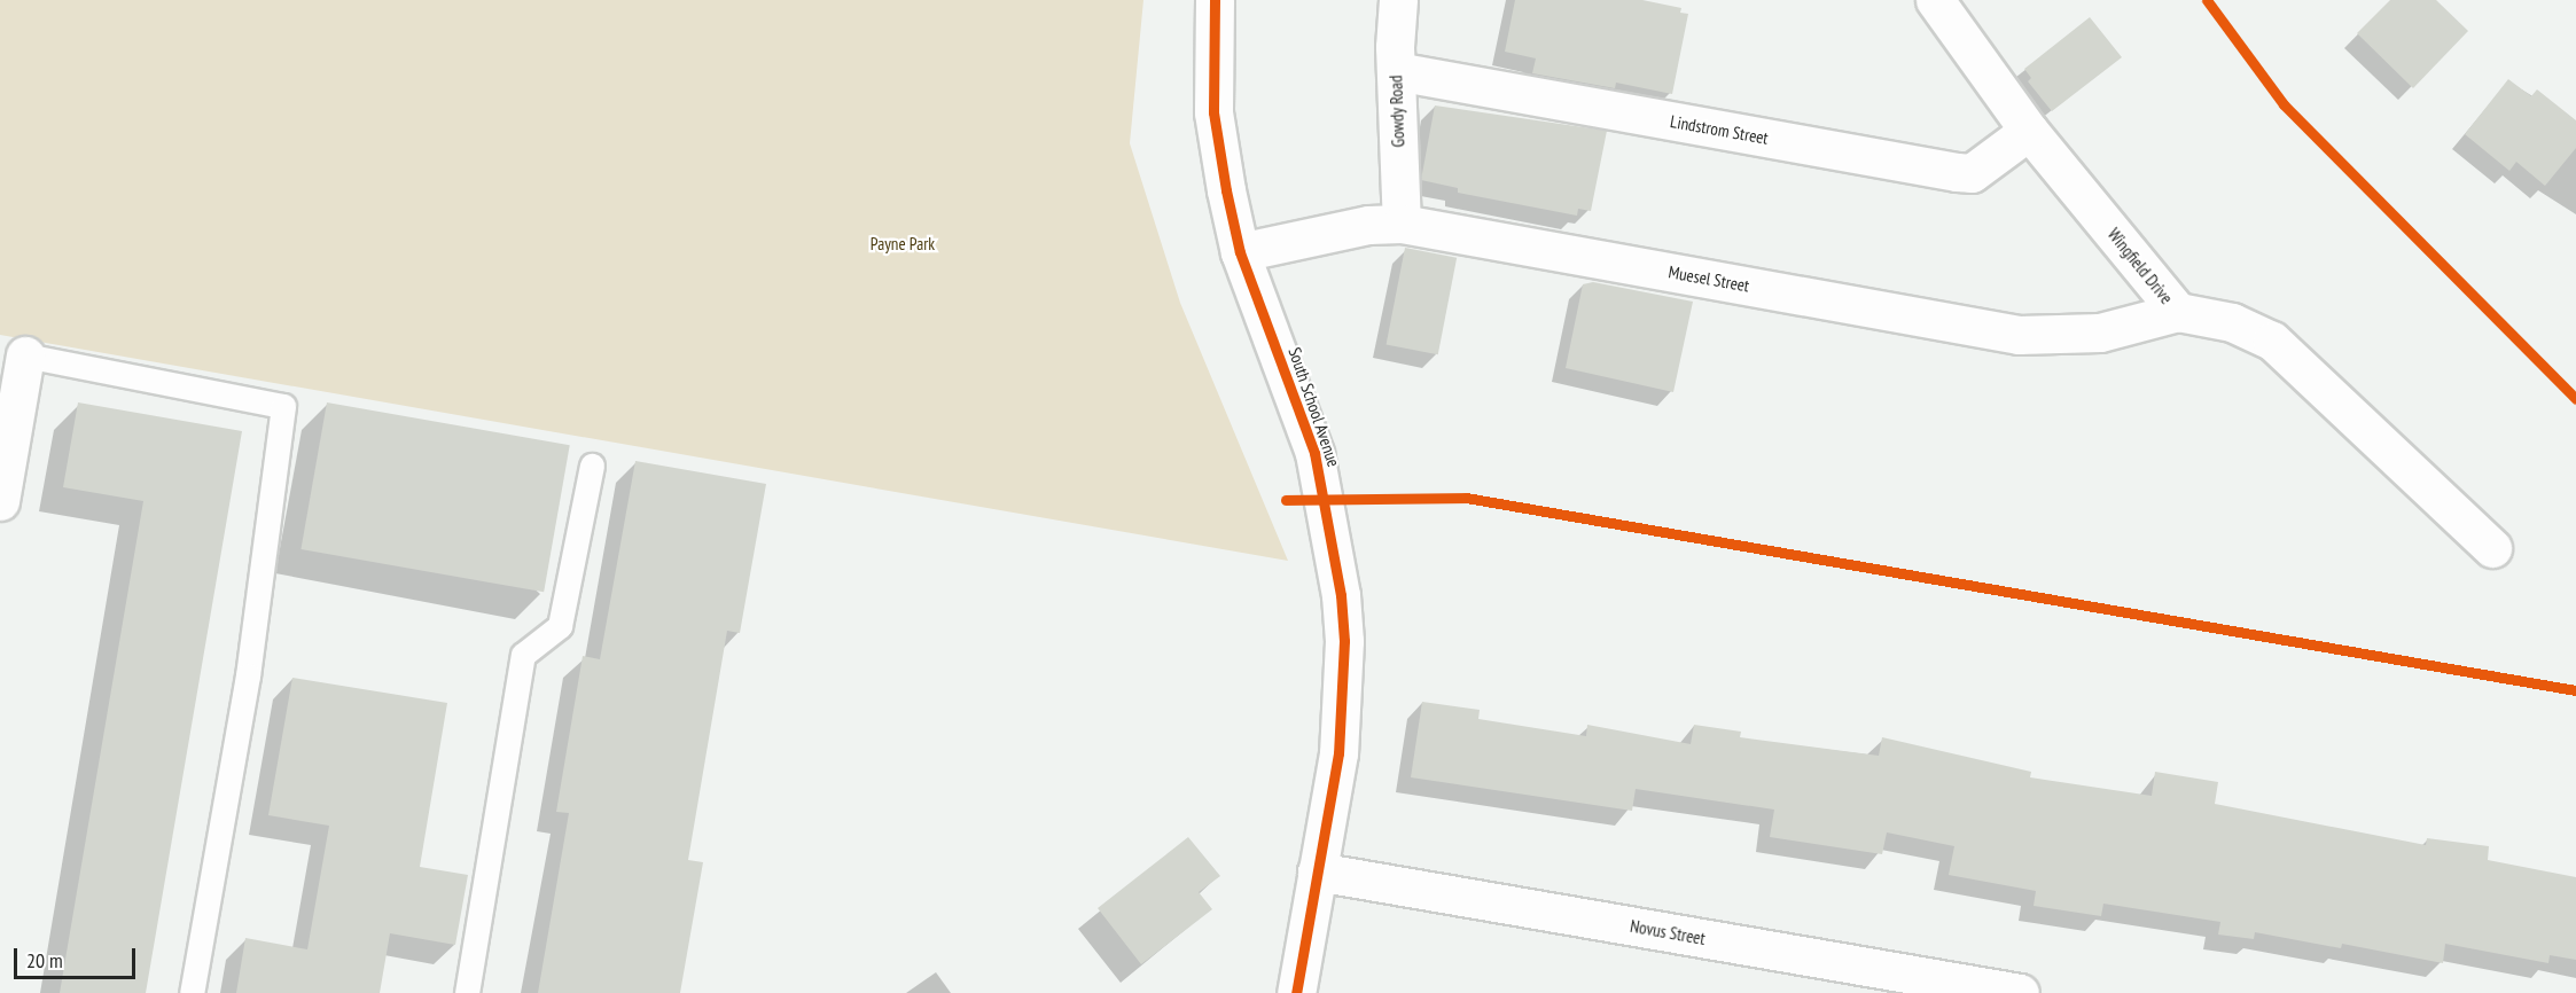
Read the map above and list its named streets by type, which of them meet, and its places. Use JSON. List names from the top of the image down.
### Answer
{
  "streets": {
    "street": [
      "Gowdy Road",
      "Lindstrom Street",
      "Wingfield Drive",
      "Muesel Street",
      "South School Avenue",
      "Novus Street"
    ]
  },
  "crossings": [
    ["Gowdy Road", "Lindstrom Street"],
    ["Gowdy Road", "Muesel Street"],
    ["Lindstrom Street", "Wingfield Drive"],
    ["Wingfield Drive", "Muesel Street"],
    ["Muesel Street", "South School Avenue"],
    ["South School Avenue", "Novus Street"]
  ],
  "parks": ["Payne Park"],
  "scale_bar": "20 m"
}
